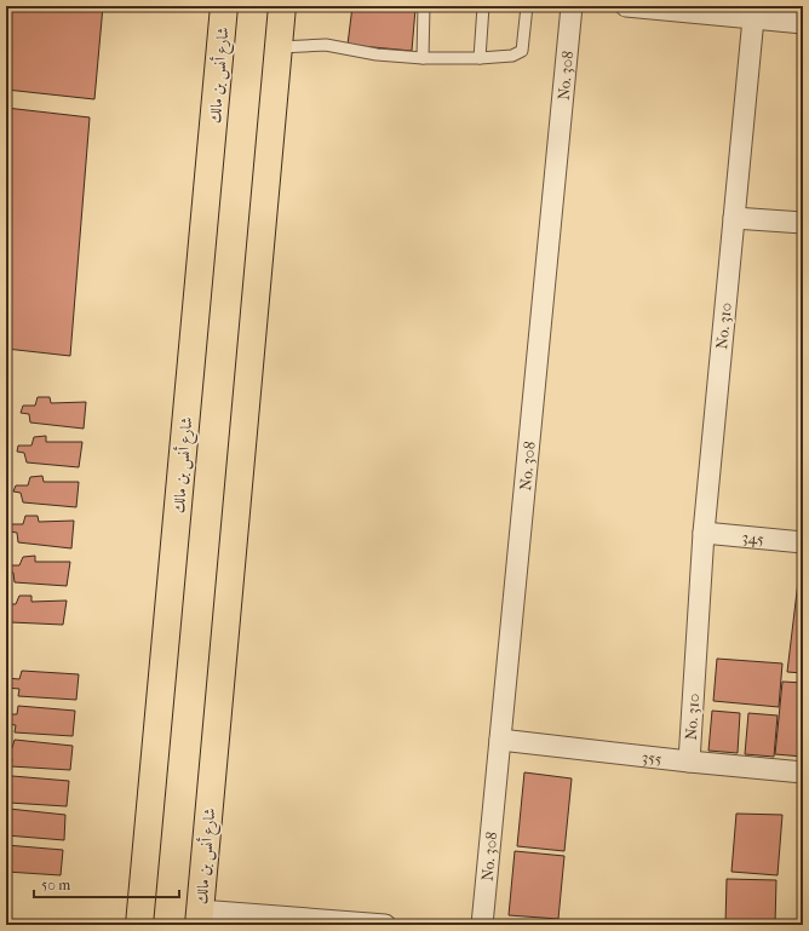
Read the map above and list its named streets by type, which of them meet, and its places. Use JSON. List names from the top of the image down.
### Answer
{
  "streets": {
    "main road": ["شارع أنس بن مالك"],
    "street": [
      "No. 308",
      "No. 310",
      "345",
      "355"
    ]
  },
  "crossings": [
    ["No. 308", "355"],
    ["No. 310", "345"],
    ["No. 310", "355"]
  ],
  "scale_bar": "50 m"
}
